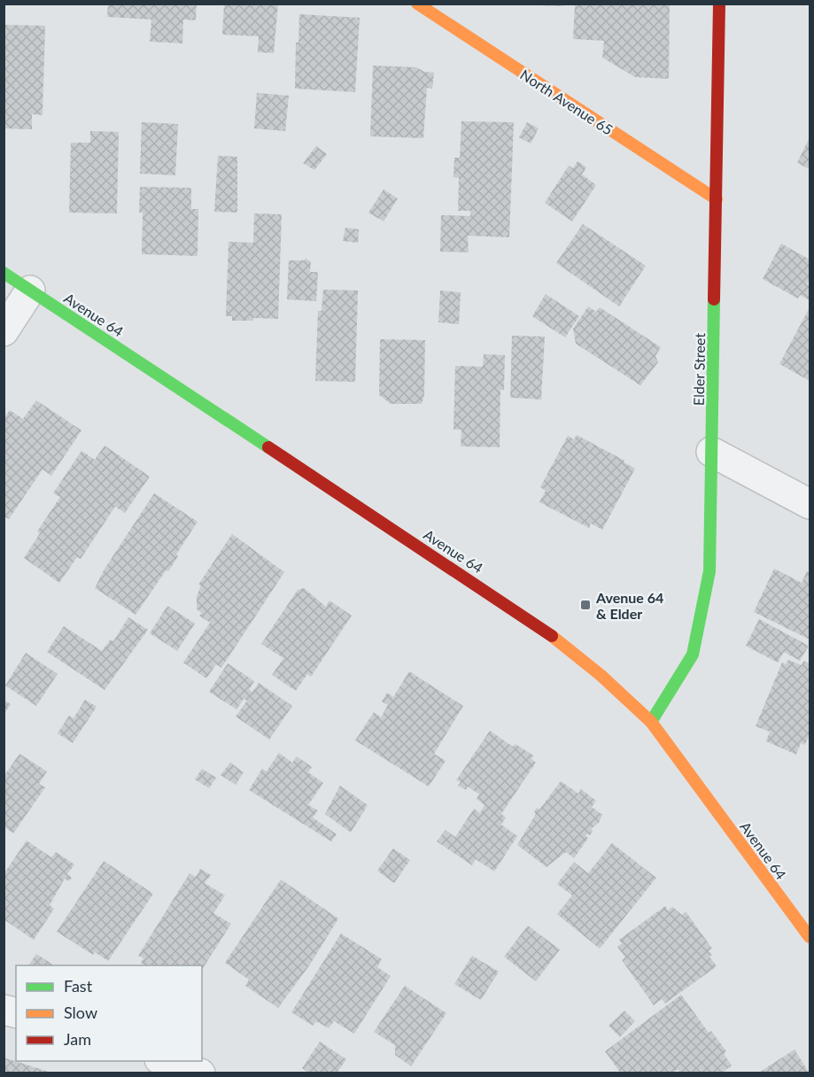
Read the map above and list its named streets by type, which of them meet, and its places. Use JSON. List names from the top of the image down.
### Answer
{
  "streets": {
    "street": ["North Avenue 65", "Avenue 64", "Elder Street"]
  },
  "crossings": [
    ["North Avenue 65", "Elder Street"],
    ["Avenue 64", "Elder Street"]
  ],
  "places": {
    "transit": ["Avenue 64 & Elder"]
  },
  "legend": ["Fast", "Slow", "Jam"]
}
